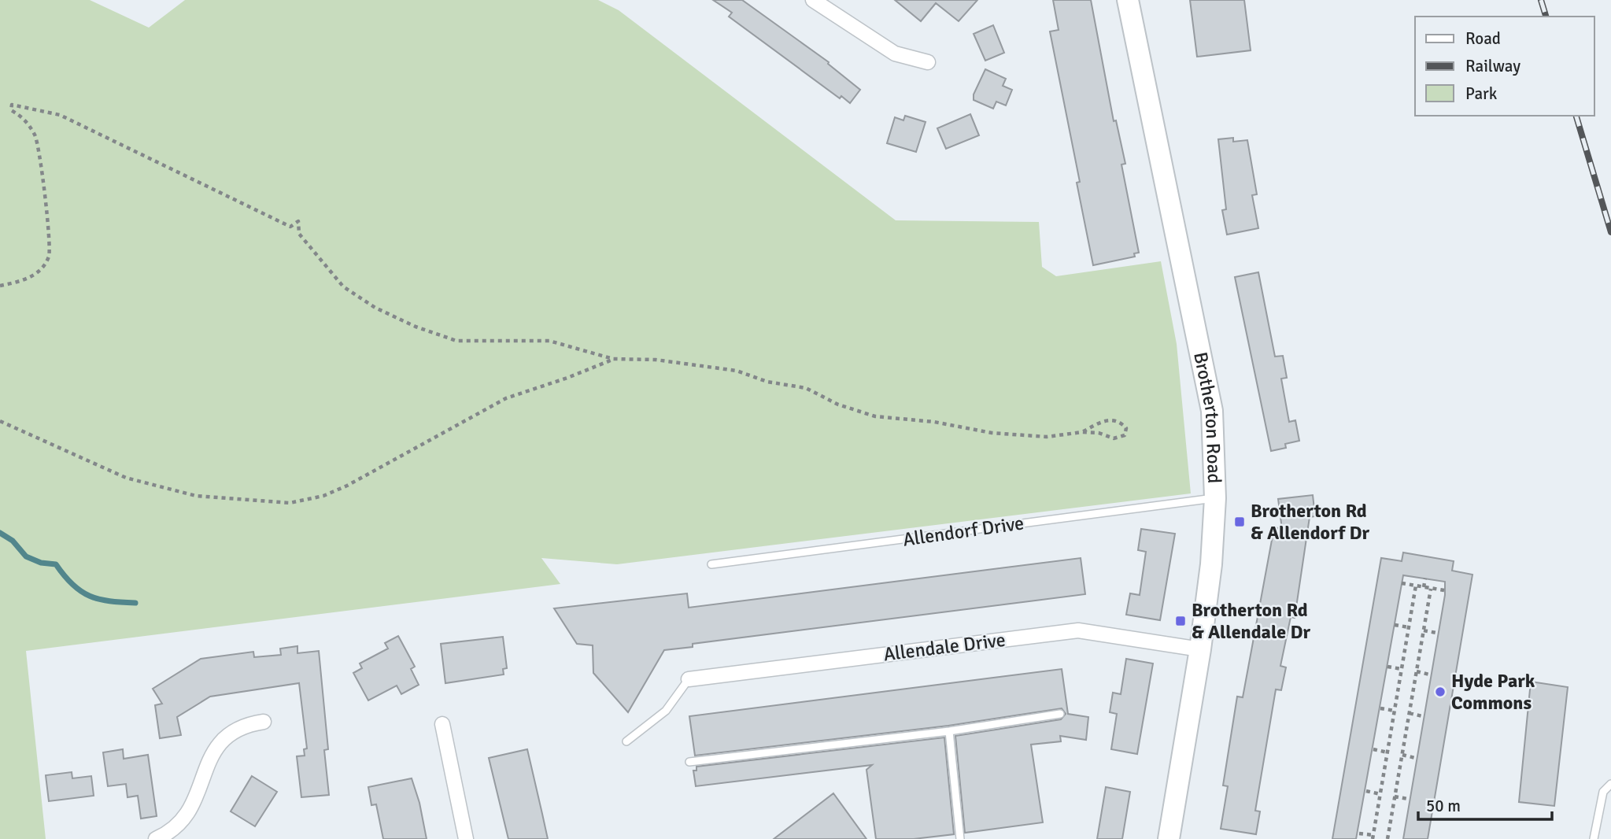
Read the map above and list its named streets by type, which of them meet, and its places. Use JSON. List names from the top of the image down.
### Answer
{
  "streets": {
    "street": ["Brotherton Road", "Allendale Drive"],
    "lane": ["Allendorf Drive"]
  },
  "crossings": [
    ["Brotherton Road", "Allendorf Drive"],
    ["Brotherton Road", "Allendale Drive"]
  ],
  "places": {
    "transit": ["Brotherton Rd & Allendorf Dr", "Brotherton Rd & Allendale Dr"],
    "other": ["Hyde Park Commons"]
  },
  "legend": ["Road", "Railway", "Park"],
  "scale_bar": "50 m"
}
